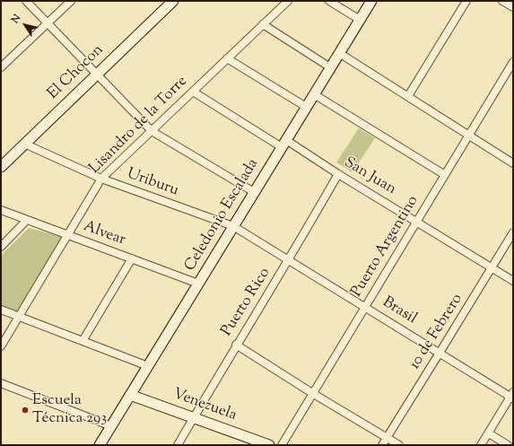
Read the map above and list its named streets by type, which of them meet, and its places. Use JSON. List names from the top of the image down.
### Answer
{
  "streets": {
    "main road": ["El Chocon", "Celedonio Escalada", "Venezuela"],
    "street": [
      "Lisandro de la Torre",
      "San Juan",
      "Uriburu",
      "Alvear",
      "Puerto Argentino",
      "Puerto Rico",
      "Brasil",
      "10 de Febrero"
    ]
  },
  "crossings": [
    ["El Chocon", "Uriburu"],
    ["Lisandro de la Torre", "San Juan"],
    ["Lisandro de la Torre", "Uriburu"],
    ["Lisandro de la Torre", "Alvear"],
    ["San Juan", "Celedonio Escalada"],
    ["San Juan", "Puerto Argentino"],
    ["San Juan", "Puerto Rico"],
    ["San Juan", "10 de Febrero"],
    ["Uriburu", "Celedonio Escalada"],
    ["Uriburu", "Brasil"],
    ["Celedonio Escalada", "Alvear"],
    ["Celedonio Escalada", "Brasil"],
    ["Celedonio Escalada", "Venezuela"],
    ["Puerto Argentino", "Brasil"],
    ["Puerto Rico", "Brasil"],
    ["Puerto Rico", "Venezuela"],
    ["Brasil", "10 de Febrero"]
  ],
  "places": ["Escuela Técnica 293"],
  "north": "top left"
}
